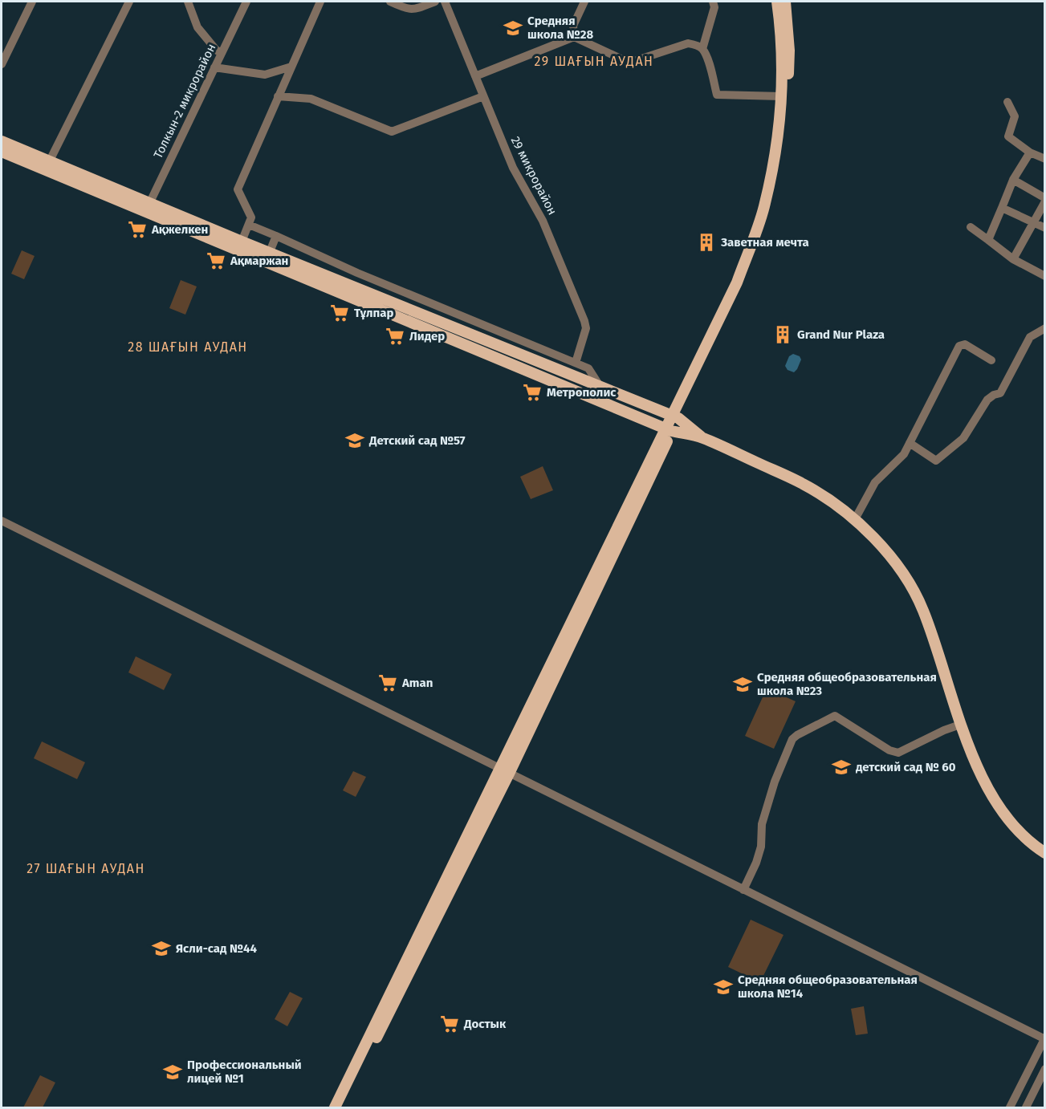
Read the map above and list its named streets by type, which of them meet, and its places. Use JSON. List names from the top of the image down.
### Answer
{
  "streets": {
    "street": ["Толкын-2 микрорайон", "29 микрорайон"]
  },
  "districts": ["29 ШАҒЫН АУДАН", "28 ШАҒЫН АУДАН", "27 ШАҒЫН АУДАН"],
  "places": {
    "school or university": [
      "Средняя школа №28",
      "Детский сад №57",
      "Средняя общеобразовательная школа №23",
      "детский сад № 60",
      "Ясли-сад №44",
      "Cредняя общеобразовательная школа №14",
      "Профессиональный лицей №1"
    ],
    "supermarket": [
      "Ақжелкен",
      "Ақмаржан",
      "Тұлпар",
      "Лидер",
      "Метрополис",
      "Aman",
      "Достык"
    ],
    "building": ["Заветная мечта", "Grand Nur Plaza"]
  }
}
